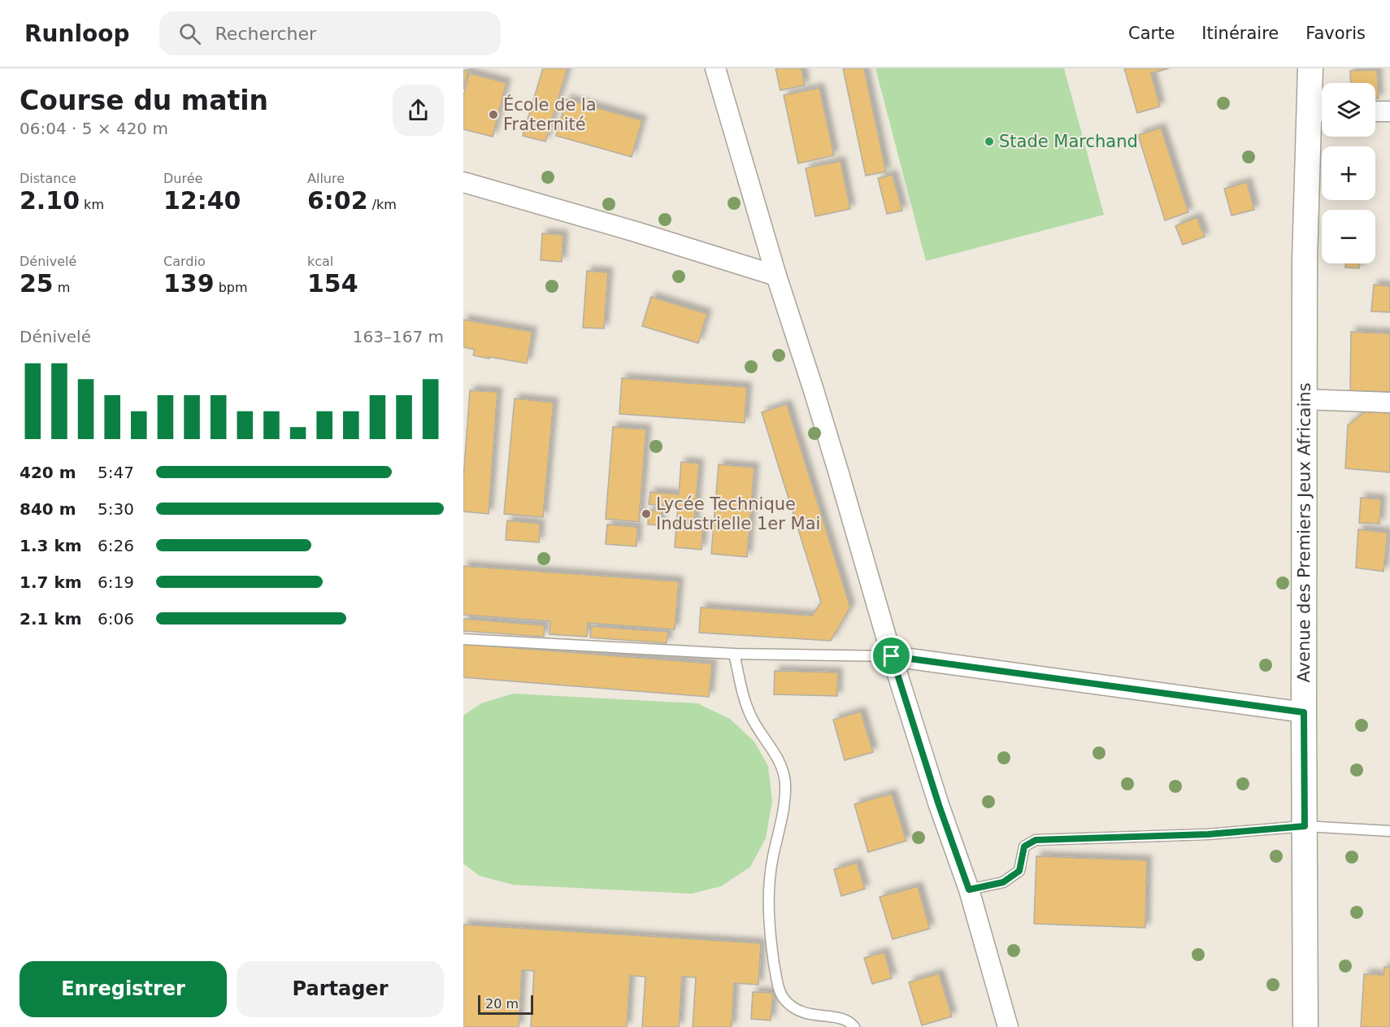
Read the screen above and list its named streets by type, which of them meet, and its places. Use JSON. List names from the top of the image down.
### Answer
{
  "streets": {
    "street": ["Avenue des Premiers Jeux Africains"]
  },
  "places": ["École de la Fraternité", "Stade Marchand", "Lycée Technique Industrielle 1er Mai"],
  "scale_bar": "20 m",
  "page": {
    "header": "Runloop",
    "search": "Rechercher",
    "nav": ["Carte", "Itinéraire", "Favoris"],
    "heading": ["Course du matin", "06:04 · 5 × 420 m"],
    "map_buttons": ["+", "−"],
    "stats": [
      ["Distance", "2.10 km"],
      ["Durée", "12:40"],
      ["Allure", "6:02 /km"],
      ["Dénivelé", "25 m"],
      ["Cardio", "139 bpm"],
      ["kcal", "154"]
    ],
    "chart": ["Dénivelé", "163–167 m"],
    "list": [
      {
        "name": "420 m",
        "note": "5:47"
      },
      {
        "name": "840 m",
        "note": "5:30"
      },
      {
        "name": "1.3 km",
        "note": "6:26"
      },
      {
        "name": "1.7 km",
        "note": "6:19"
      },
      {
        "name": "2.1 km",
        "note": "6:06"
      }
    ],
    "buttons": ["Enregistrer", "Partager"],
    "scale": "20 m"
  }
}
